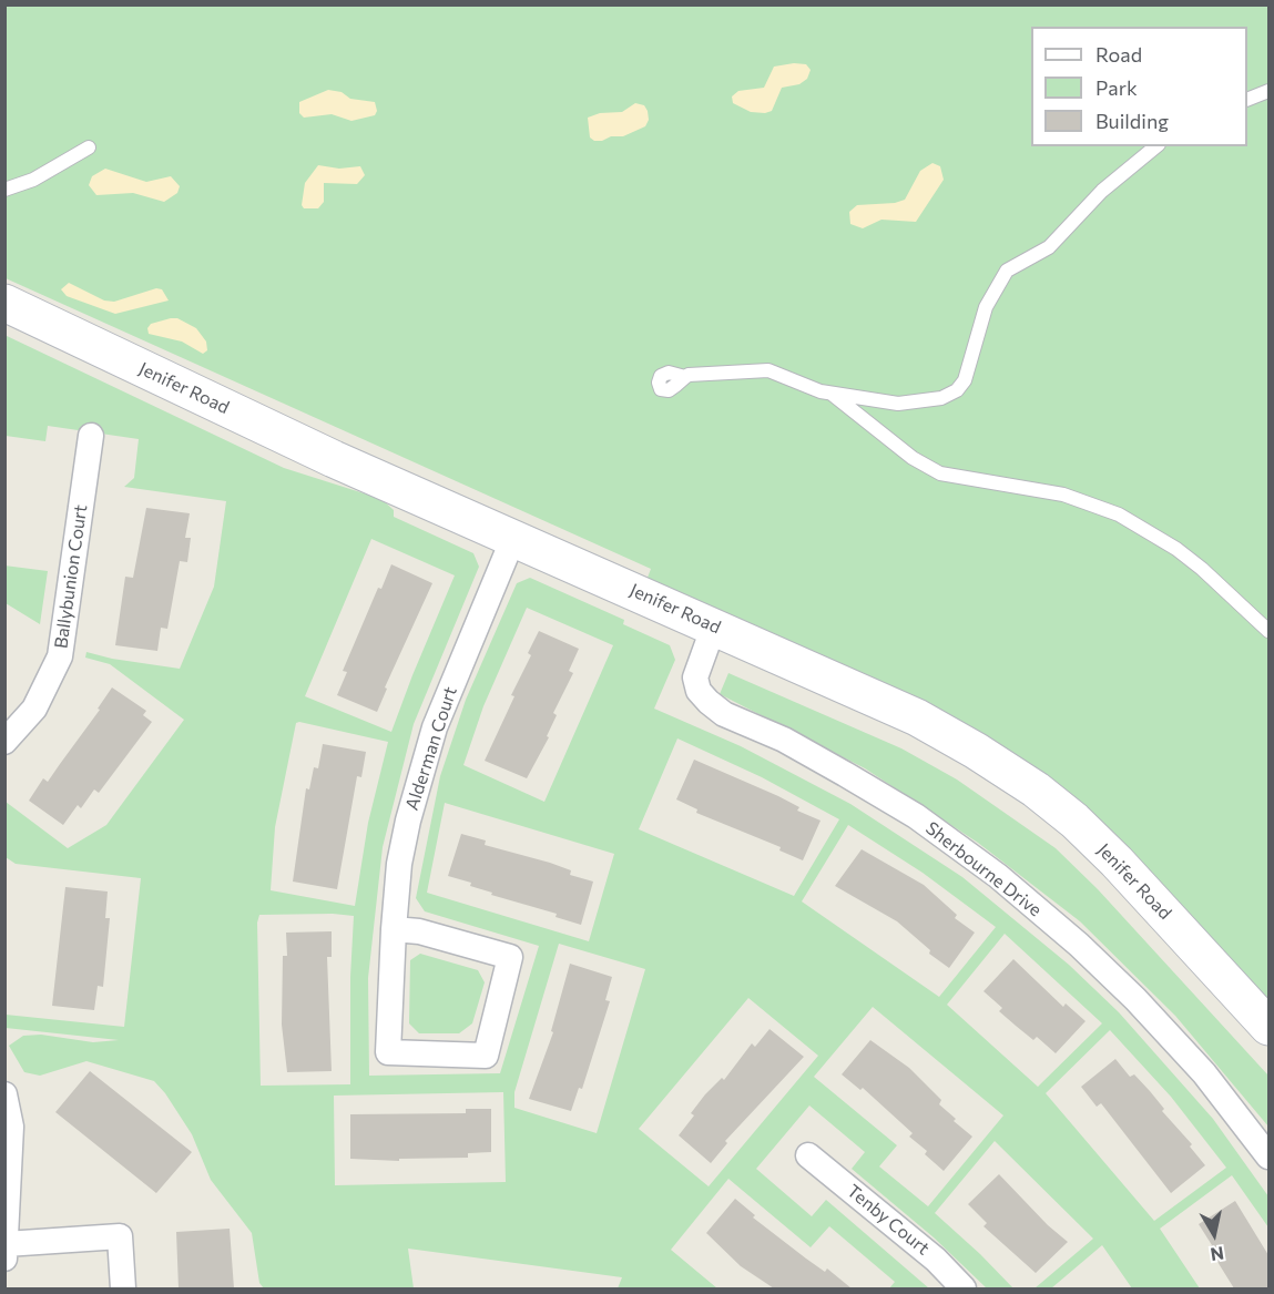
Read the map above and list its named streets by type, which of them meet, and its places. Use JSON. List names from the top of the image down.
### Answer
{
  "streets": {
    "street": [
      "Jenifer Road",
      "Ballybunion Court",
      "Alderman Court",
      "Sherbourne Drive",
      "Tenby Court"
    ]
  },
  "crossings": [
    ["Jenifer Road", "Alderman Court"],
    ["Jenifer Road", "Sherbourne Drive"]
  ],
  "legend": ["Road", "Park", "Building"],
  "north": "bottom"
}
